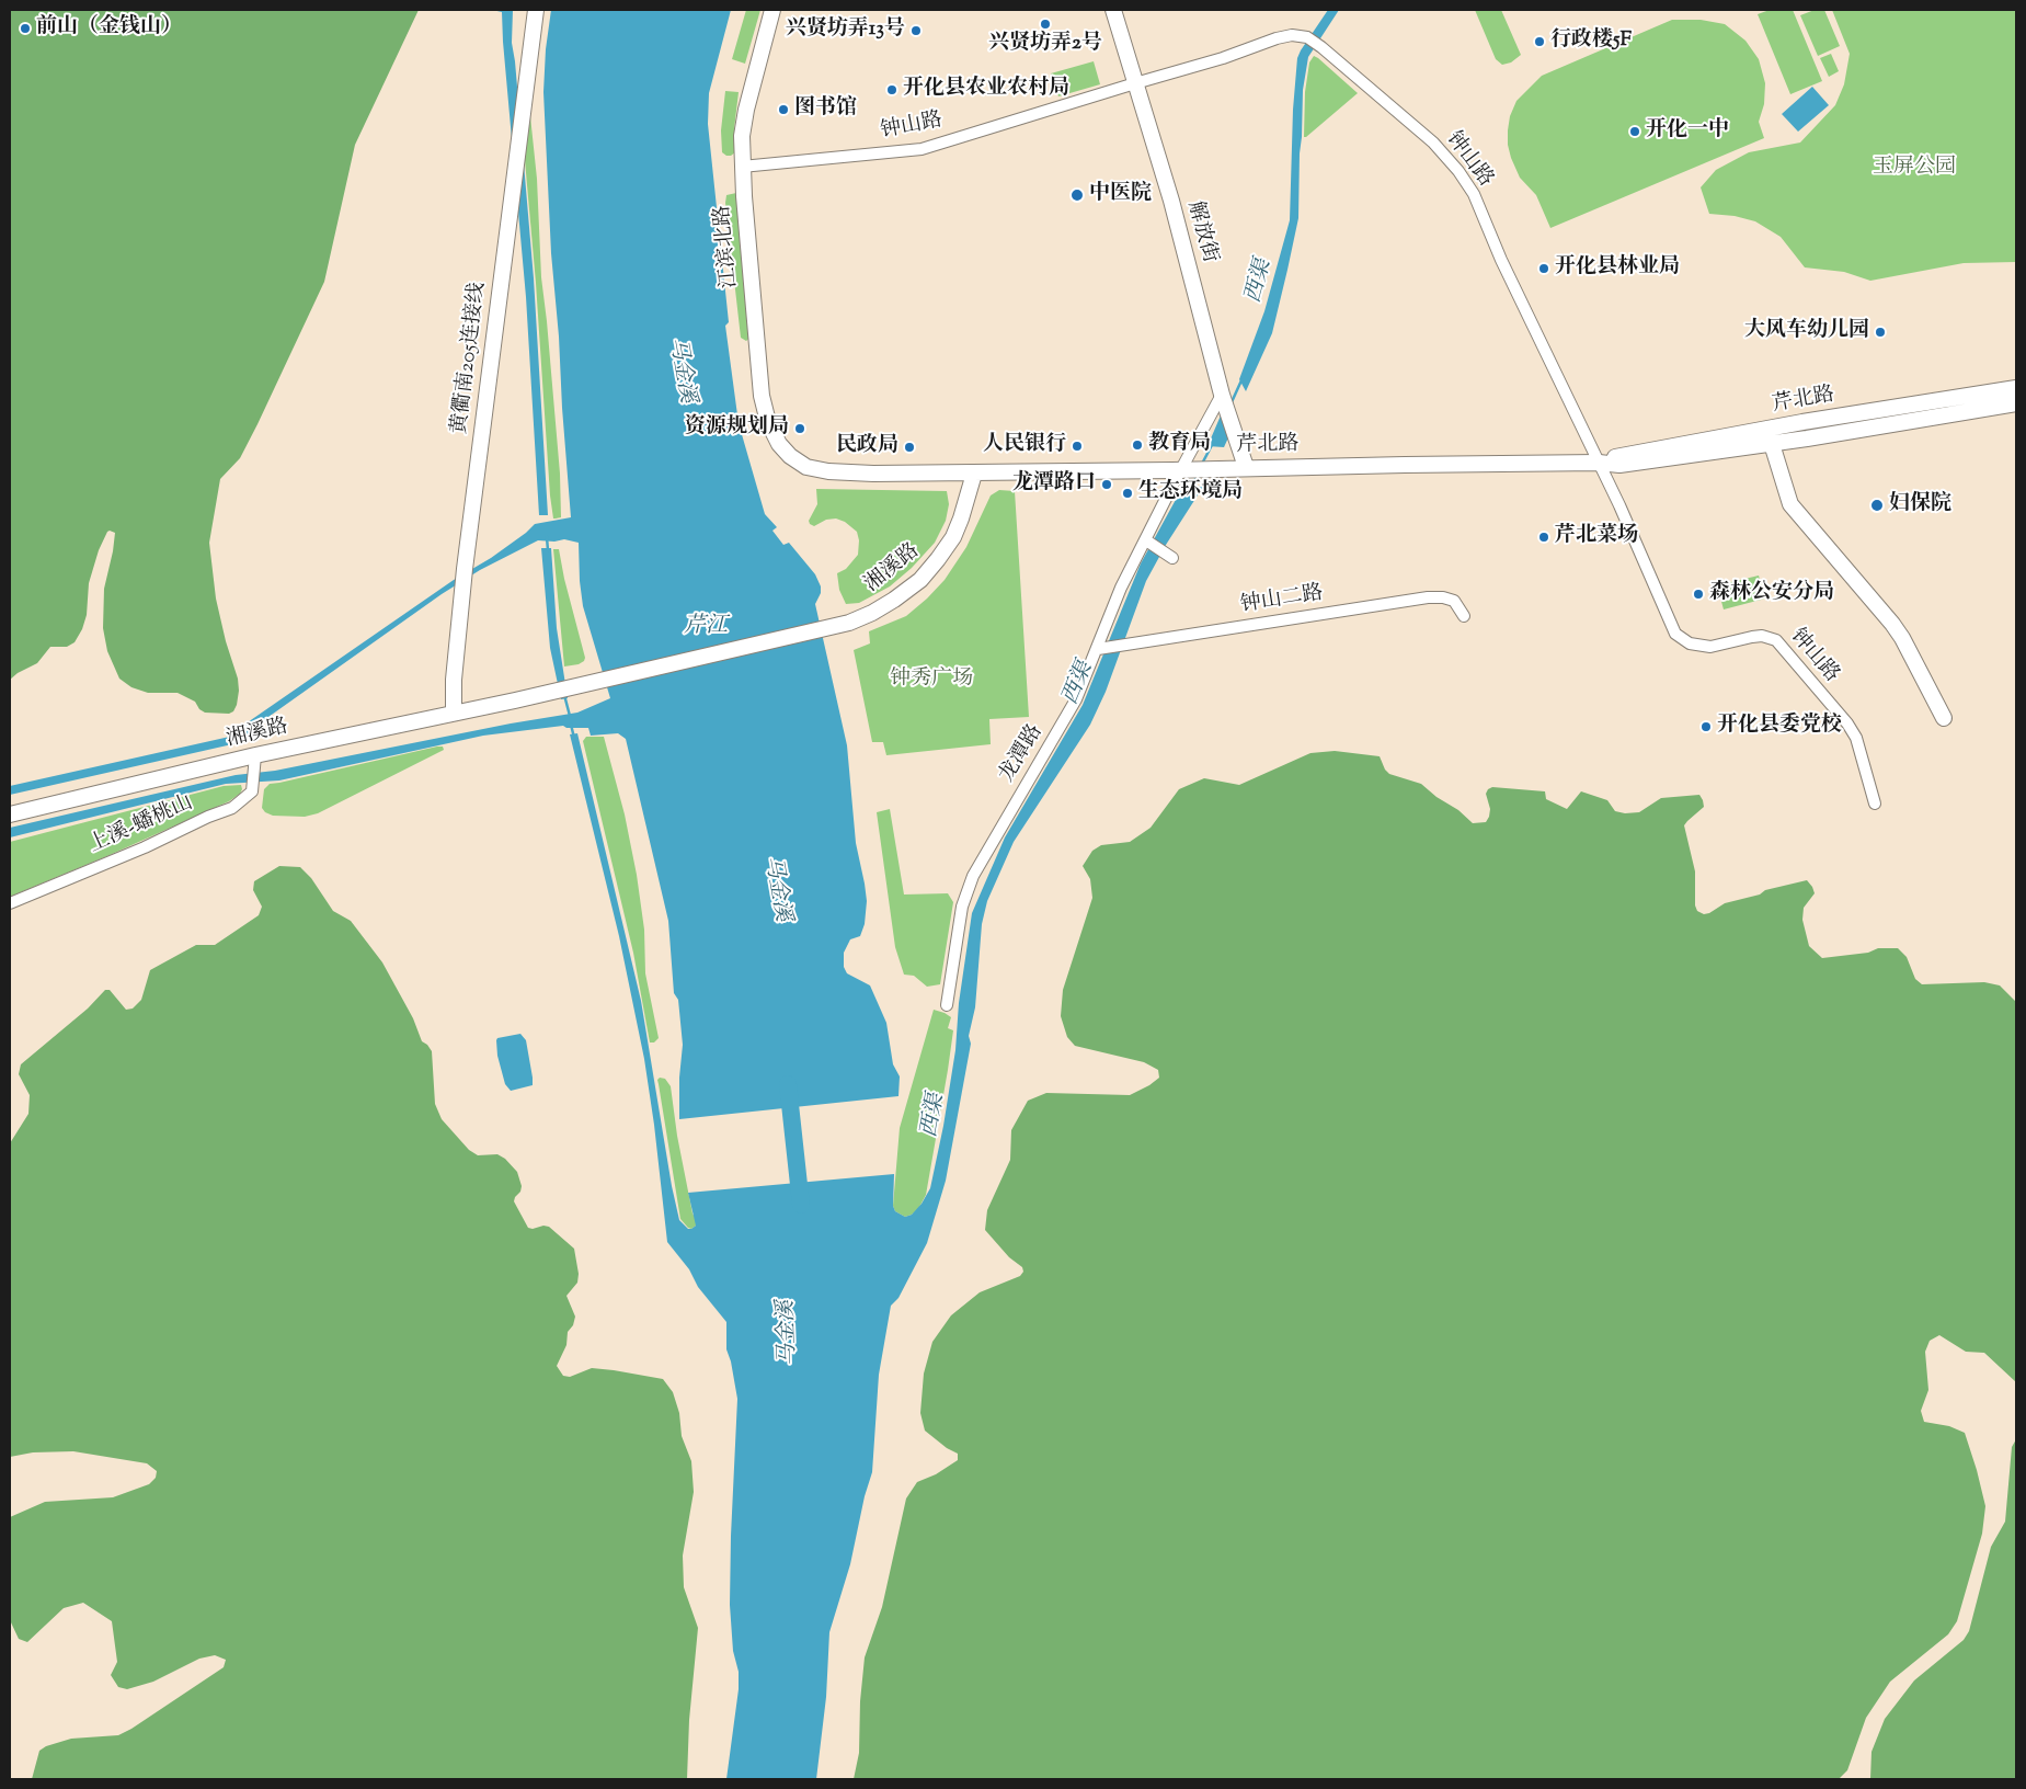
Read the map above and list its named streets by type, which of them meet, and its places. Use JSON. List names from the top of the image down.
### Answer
{
  "streets": {
    "main road": [
      "解放街",
      "江滨北路",
      "黄衢南205连接线",
      "芹北路",
      "湘溪路"
    ],
    "street": [
      "钟山路",
      "钟山二路",
      "龙潭路",
      "上溪-蟠桃山"
    ]
  },
  "crossings": [
    ["钟山路", "解放街"],
    ["钟山路", "江滨北路"],
    ["钟山路", "芹北路"],
    ["解放街", "芹北路"],
    ["解放街", "龙潭路"],
    ["江滨北路", "芹北路"],
    ["黄衢南205连接线", "湘溪路"],
    ["芹北路", "湘溪路"],
    ["芹北路", "龙潭路"],
    ["湘溪路", "上溪-蟠桃山"],
    ["钟山二路", "龙潭路"]
  ],
  "water": ["西渠", "马金溪", "芹江"],
  "parks": ["玉屏公园", "钟秀广场"],
  "places": [
    "兴贤坊弄2号",
    "前山（金钱山）",
    "兴贤坊弄13号",
    "行政楼5F",
    "开化县农业农村局",
    "图书馆",
    "开化一中",
    "中医院",
    "开化县林业局",
    "大风车幼儿园",
    "资源规划局",
    "教育局",
    "人民银行",
    "民政局",
    "龙潭路口",
    "生态环境局",
    "妇保院",
    "芹北菜场",
    "森林公安分局",
    "开化县委党校"
  ]
}
